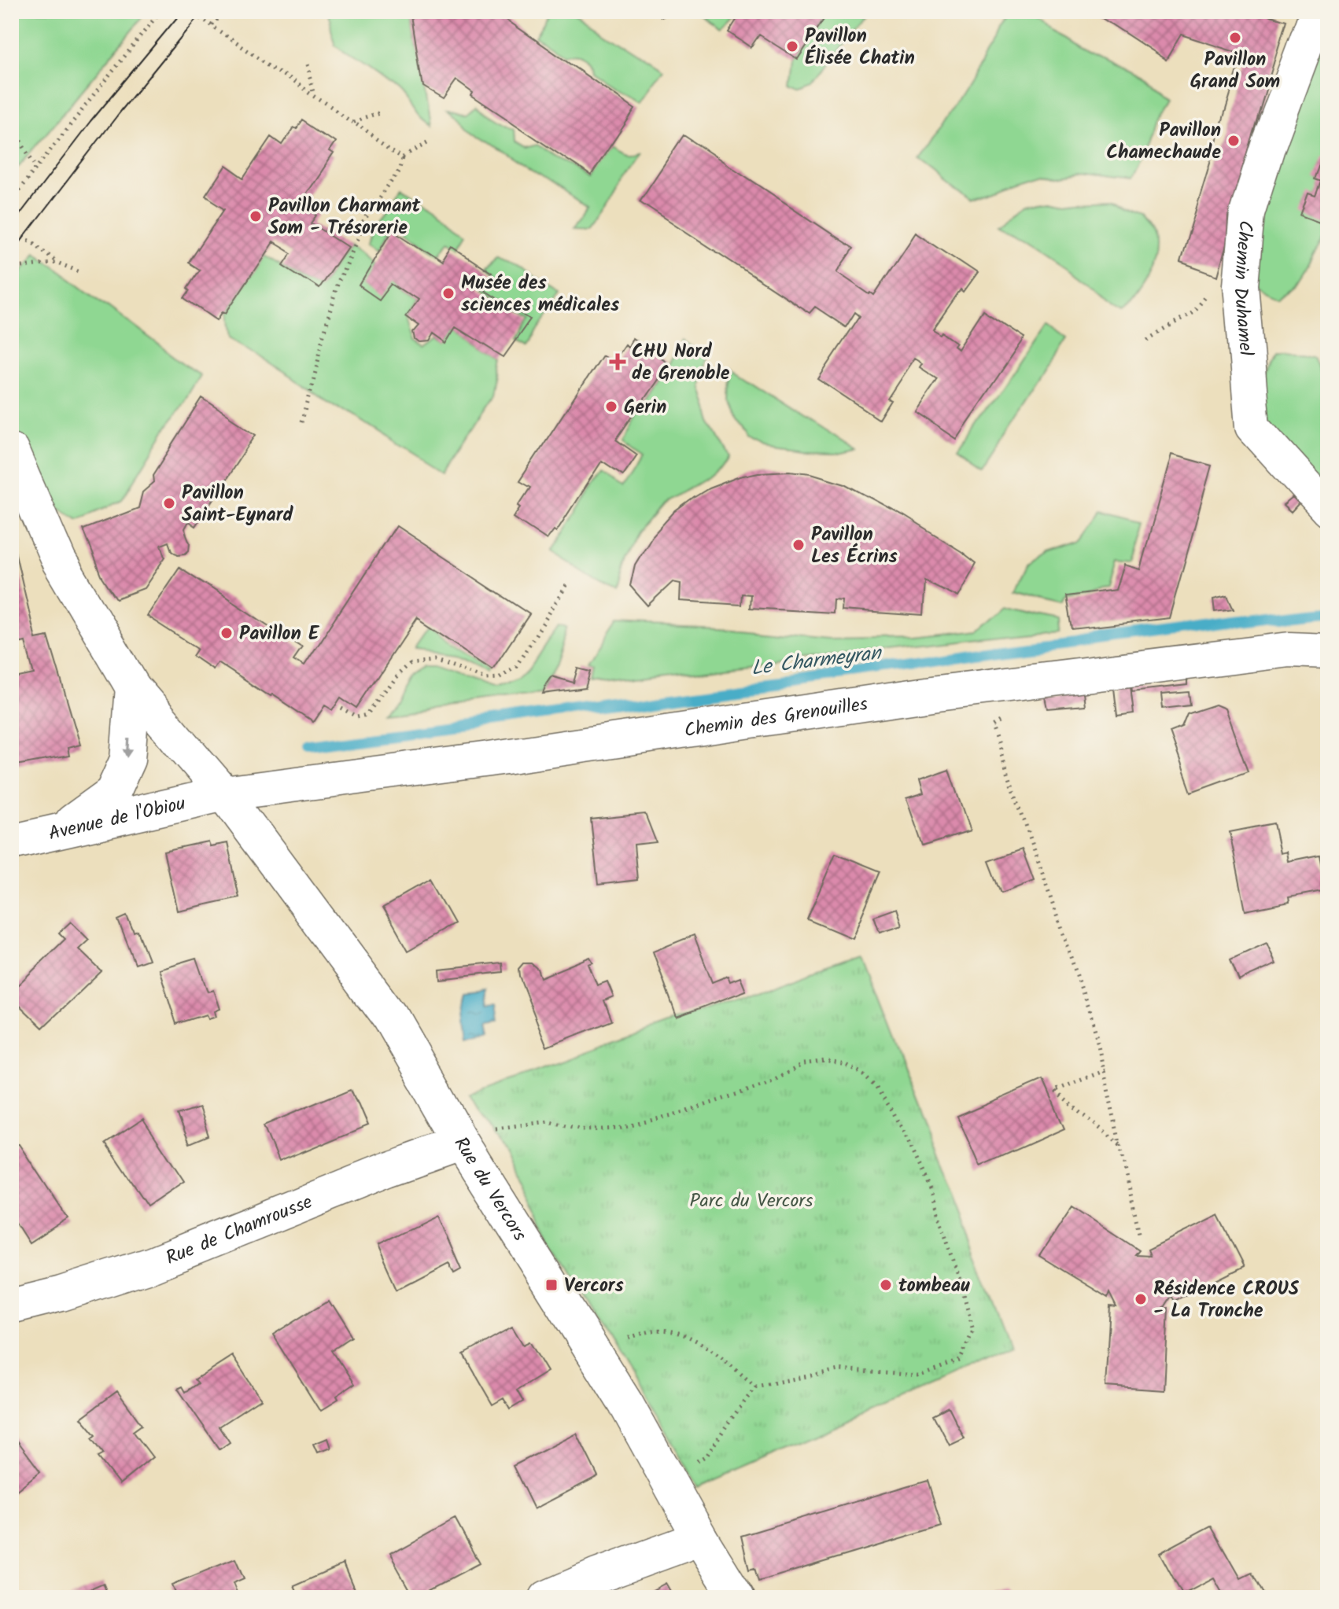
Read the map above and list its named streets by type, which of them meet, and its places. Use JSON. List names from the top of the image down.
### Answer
{
  "streets": {
    "street": [
      "Chemin Duhamel",
      "Chemin des Grenouilles",
      "Avenue de l'Obiou",
      "Rue du Vercors",
      "Rue de Chamrousse"
    ]
  },
  "crossings": [
    ["Chemin des Grenouilles", "Avenue de l'Obiou"],
    ["Chemin des Grenouilles", "Rue du Vercors"],
    ["Avenue de l'Obiou", "Rue du Vercors"],
    ["Rue du Vercors", "Rue de Chamrousse"]
  ],
  "water": ["Le Charmeyran"],
  "parks": ["Parc du Vercors"],
  "places": {
    "other": [
      "Pavillon Grand Som",
      "Pavillon Élisée Chatin",
      "Pavillon Chamechaude",
      "Pavillon Charmant Som - Trésorerie",
      "Musée des sciences médicales",
      "Gerin",
      "Pavillon Saint-Eynard",
      "Pavillon Les Écrins",
      "Pavillon E",
      "tombeau",
      "Résidence CROUS - La Tronche"
    ],
    "health": ["CHU Nord de Grenoble"],
    "transit": ["Vercors"]
  }
}
